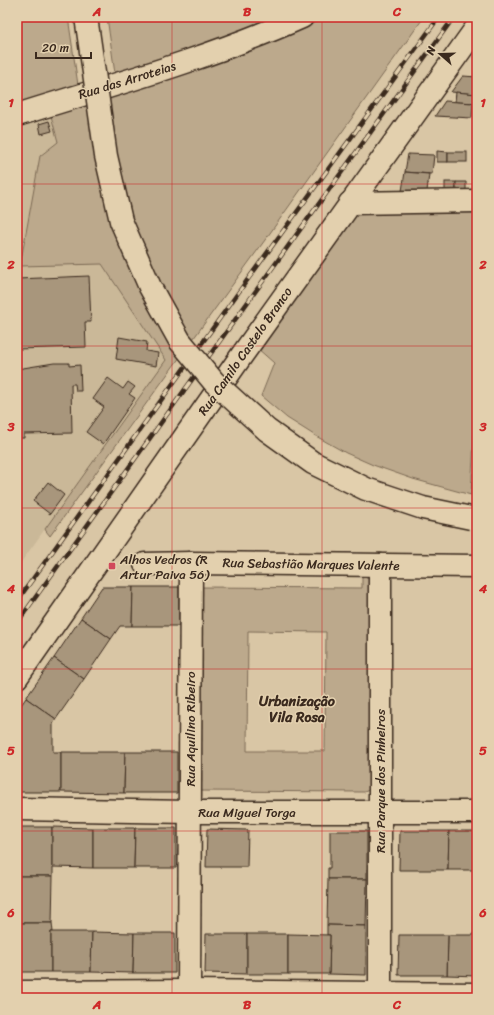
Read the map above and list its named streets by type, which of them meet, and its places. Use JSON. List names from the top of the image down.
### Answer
{
  "streets": {
    "street": [
      "Rua das Arroteias",
      "Rua Camilo Castelo Branco",
      "Rua Sebastião Marques Valente",
      "Rua Aquilino Ribeiro",
      "Rua Parque dos Pinheiros",
      "Rua Miguel Torga"
    ]
  },
  "crossings": [
    ["Rua Sebastião Marques Valente", "Rua Aquilino Ribeiro"],
    ["Rua Sebastião Marques Valente", "Rua Parque dos Pinheiros"],
    ["Rua Aquilino Ribeiro", "Rua Miguel Torga"],
    ["Rua Parque dos Pinheiros", "Rua Miguel Torga"]
  ],
  "districts": ["Urbanização Vila Rosa"],
  "places": {
    "transit": ["Alhos Vedros (R Artur Paiva 56)"]
  },
  "scale_bar": "20 m",
  "north": "left",
  "grid": {
    "columns": ["A", "B", "C"],
    "rows": [
      "1",
      "2",
      "3",
      "4",
      "5",
      "6"
    ]
  }
}
